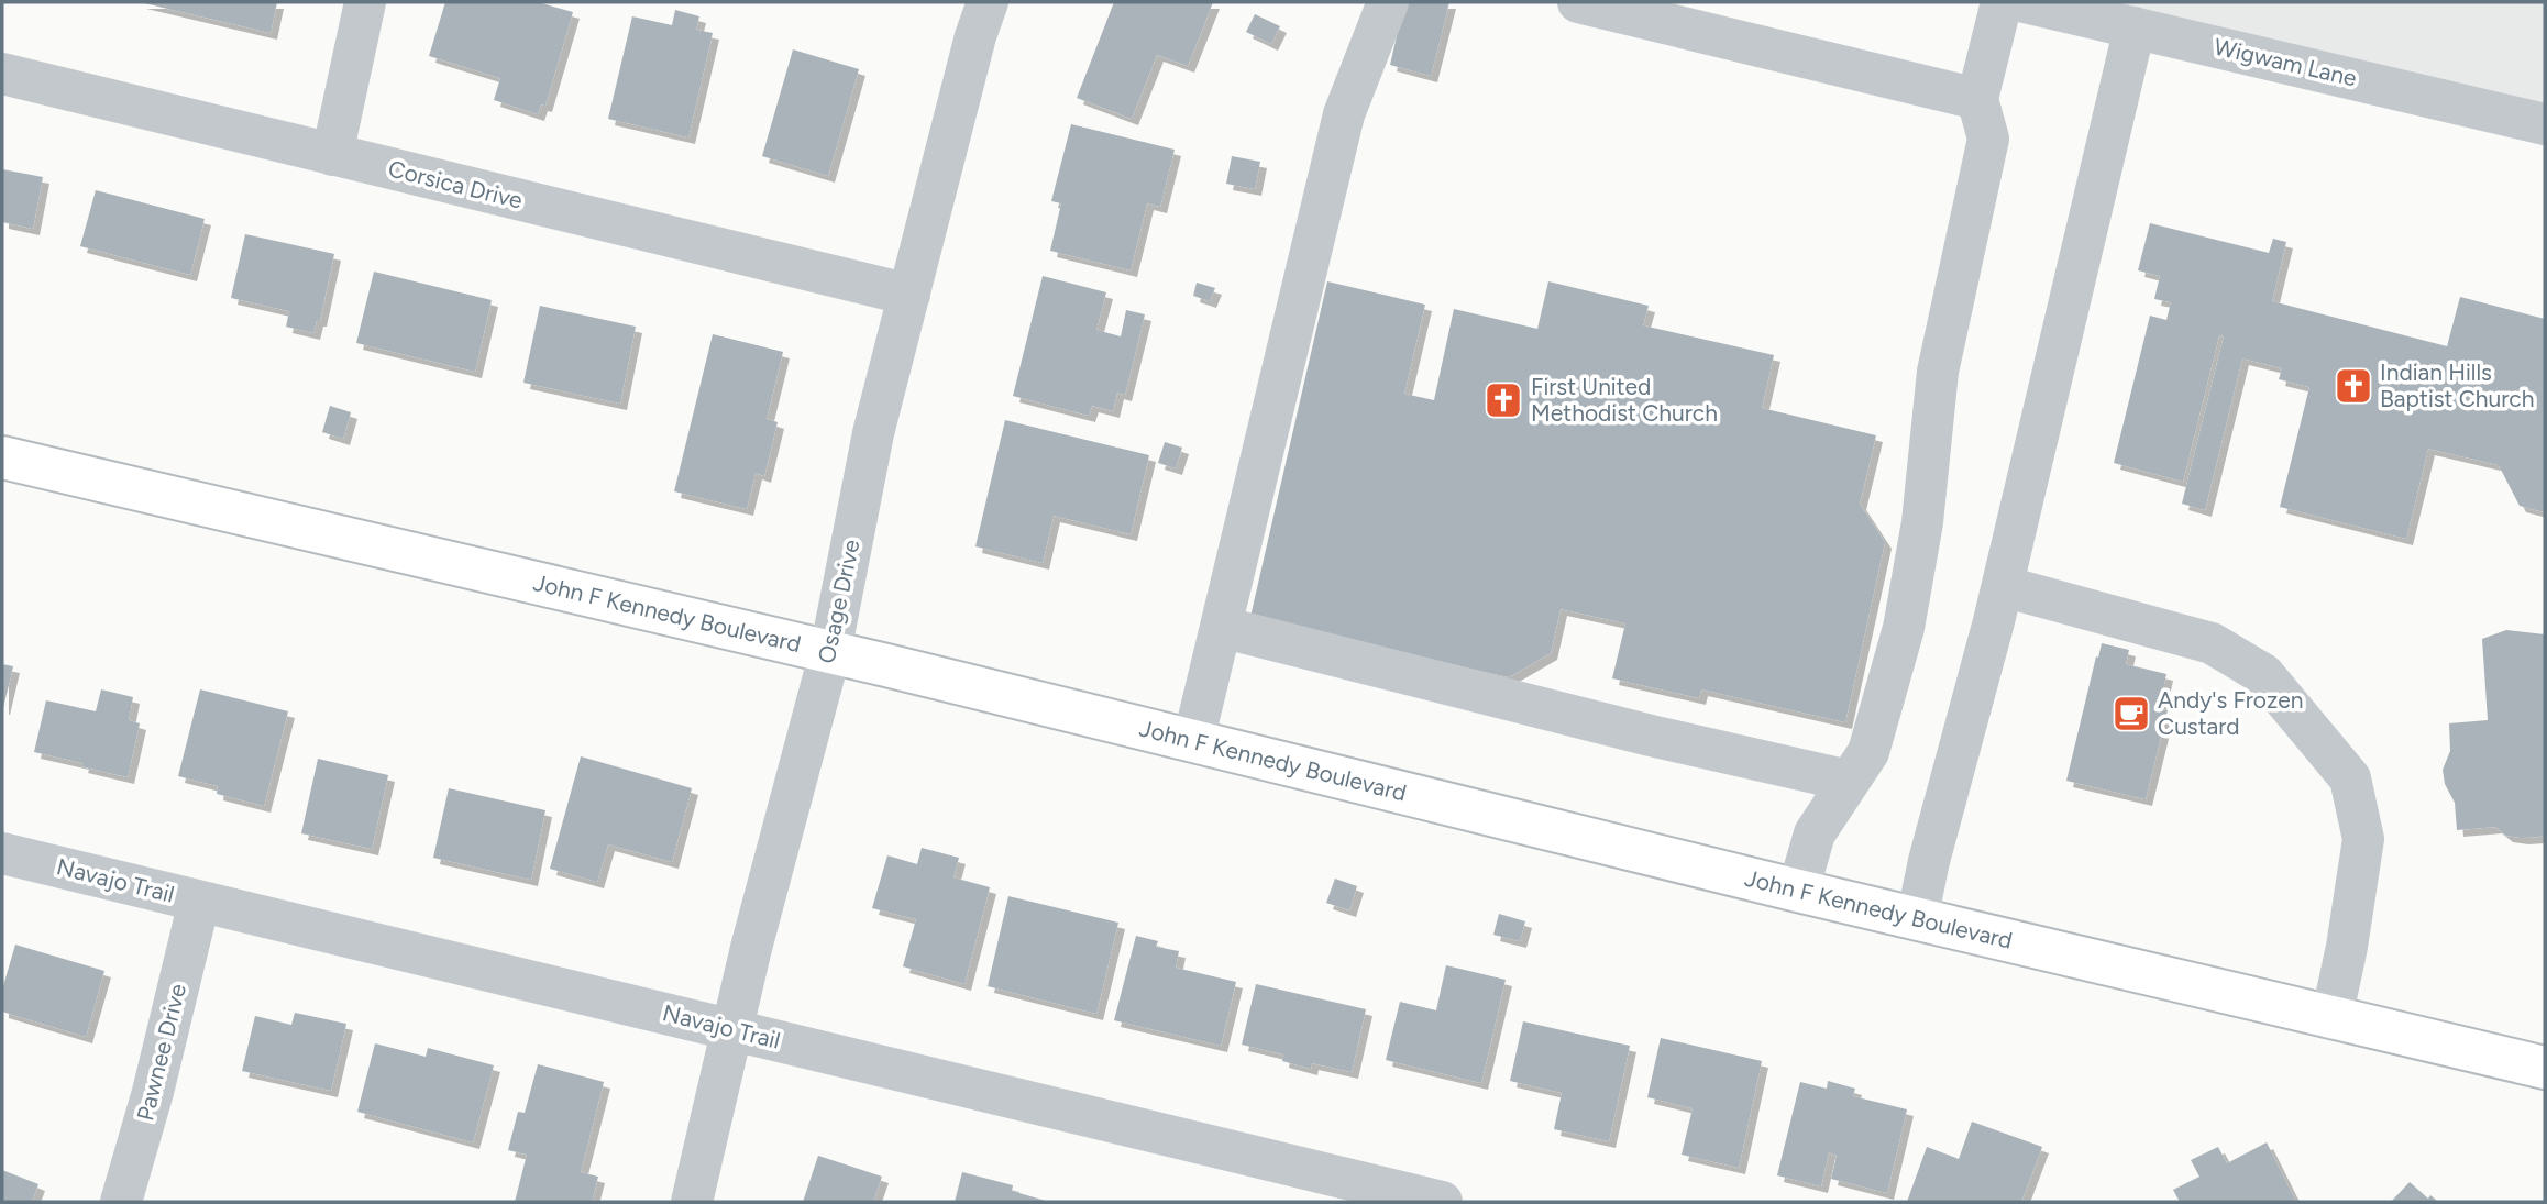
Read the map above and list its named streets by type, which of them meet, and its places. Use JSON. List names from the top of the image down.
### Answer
{
  "streets": {
    "main road": ["John F Kennedy Boulevard"],
    "street": [
      "Wigwam Lane",
      "Corsica Drive",
      "Osage Drive",
      "Navajo Trail",
      "Pawnee Drive"
    ]
  },
  "crossings": [
    ["Corsica Drive", "Osage Drive"],
    ["Osage Drive", "John F Kennedy Boulevard"],
    ["Osage Drive", "Navajo Trail"],
    ["Navajo Trail", "Pawnee Drive"]
  ],
  "places": {
    "church": ["Indian Hills Baptist Church", "First United Methodist Church"],
    "cafe": ["Andy's Frozen Custard"]
  }
}
